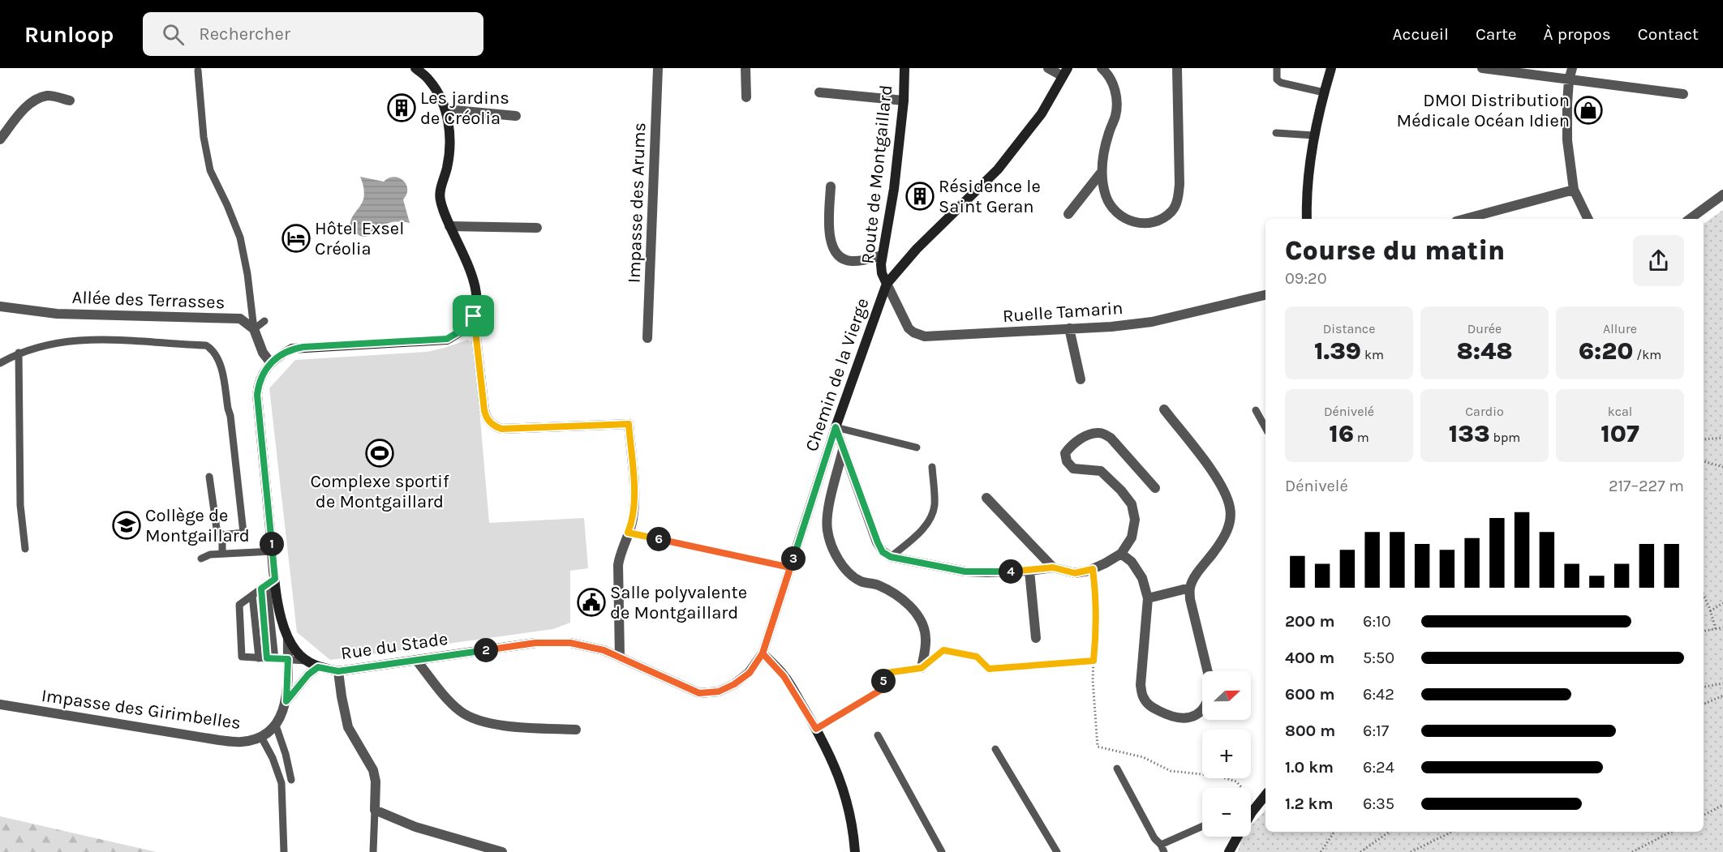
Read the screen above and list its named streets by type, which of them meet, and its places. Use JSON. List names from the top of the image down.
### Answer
{
  "streets": {
    "street": [
      "Route de Montgaillard",
      "Impasse des Arums",
      "Allée des Terrasses",
      "Ruelle Tamarin",
      "Chemin de la Vierge",
      "Rue du Stade",
      "Impasse des Girimbelles"
    ]
  },
  "crossings": [
    ["Route de Montgaillard", "Ruelle Tamarin"],
    ["Route de Montgaillard", "Chemin de la Vierge"],
    ["Ruelle Tamarin", "Chemin de la Vierge"],
    ["Chemin de la Vierge", "Rue du Stade"]
  ],
  "places": {
    "building": ["Les jardins de Créolia", "Résidence le Saint Geran"],
    "shop": ["DMOI Distribution Médicale Océan Idien"],
    "hotel": ["Hôtel Exsel Créolia"],
    "sports": ["Complexe sportif de Montgaillard"],
    "school or university": ["Collège de Montgaillard"],
    "public building": ["Salle polyvalente de Montgaillard"]
  },
  "north": "right",
  "page": {
    "header": "Runloop",
    "search": "Rechercher",
    "nav": [
      "Accueil",
      "Carte",
      "À propos",
      "Contact"
    ],
    "heading": ["Course du matin", "09:20"],
    "stats": [
      ["Distance", "1.39 km"],
      ["Durée", "8:48"],
      ["Allure", "6:20 /km"],
      ["Dénivelé", "16 m"],
      ["Cardio", "133 bpm"],
      ["kcal", "107"]
    ],
    "chart": ["Dénivelé", "217–227 m"],
    "pins": [
      "6",
      "1",
      "3",
      "4",
      "2",
      "5"
    ],
    "list": [
      {
        "name": "200 m",
        "note": "6:10"
      },
      {
        "name": "400 m",
        "note": "5:50"
      },
      {
        "name": "600 m",
        "note": "6:42"
      },
      {
        "name": "800 m",
        "note": "6:17"
      },
      {
        "name": "1.0 km",
        "note": "6:24"
      },
      {
        "name": "1.2 km",
        "note": "6:35"
      }
    ],
    "map_buttons": ["+", "−"]
  }
}
